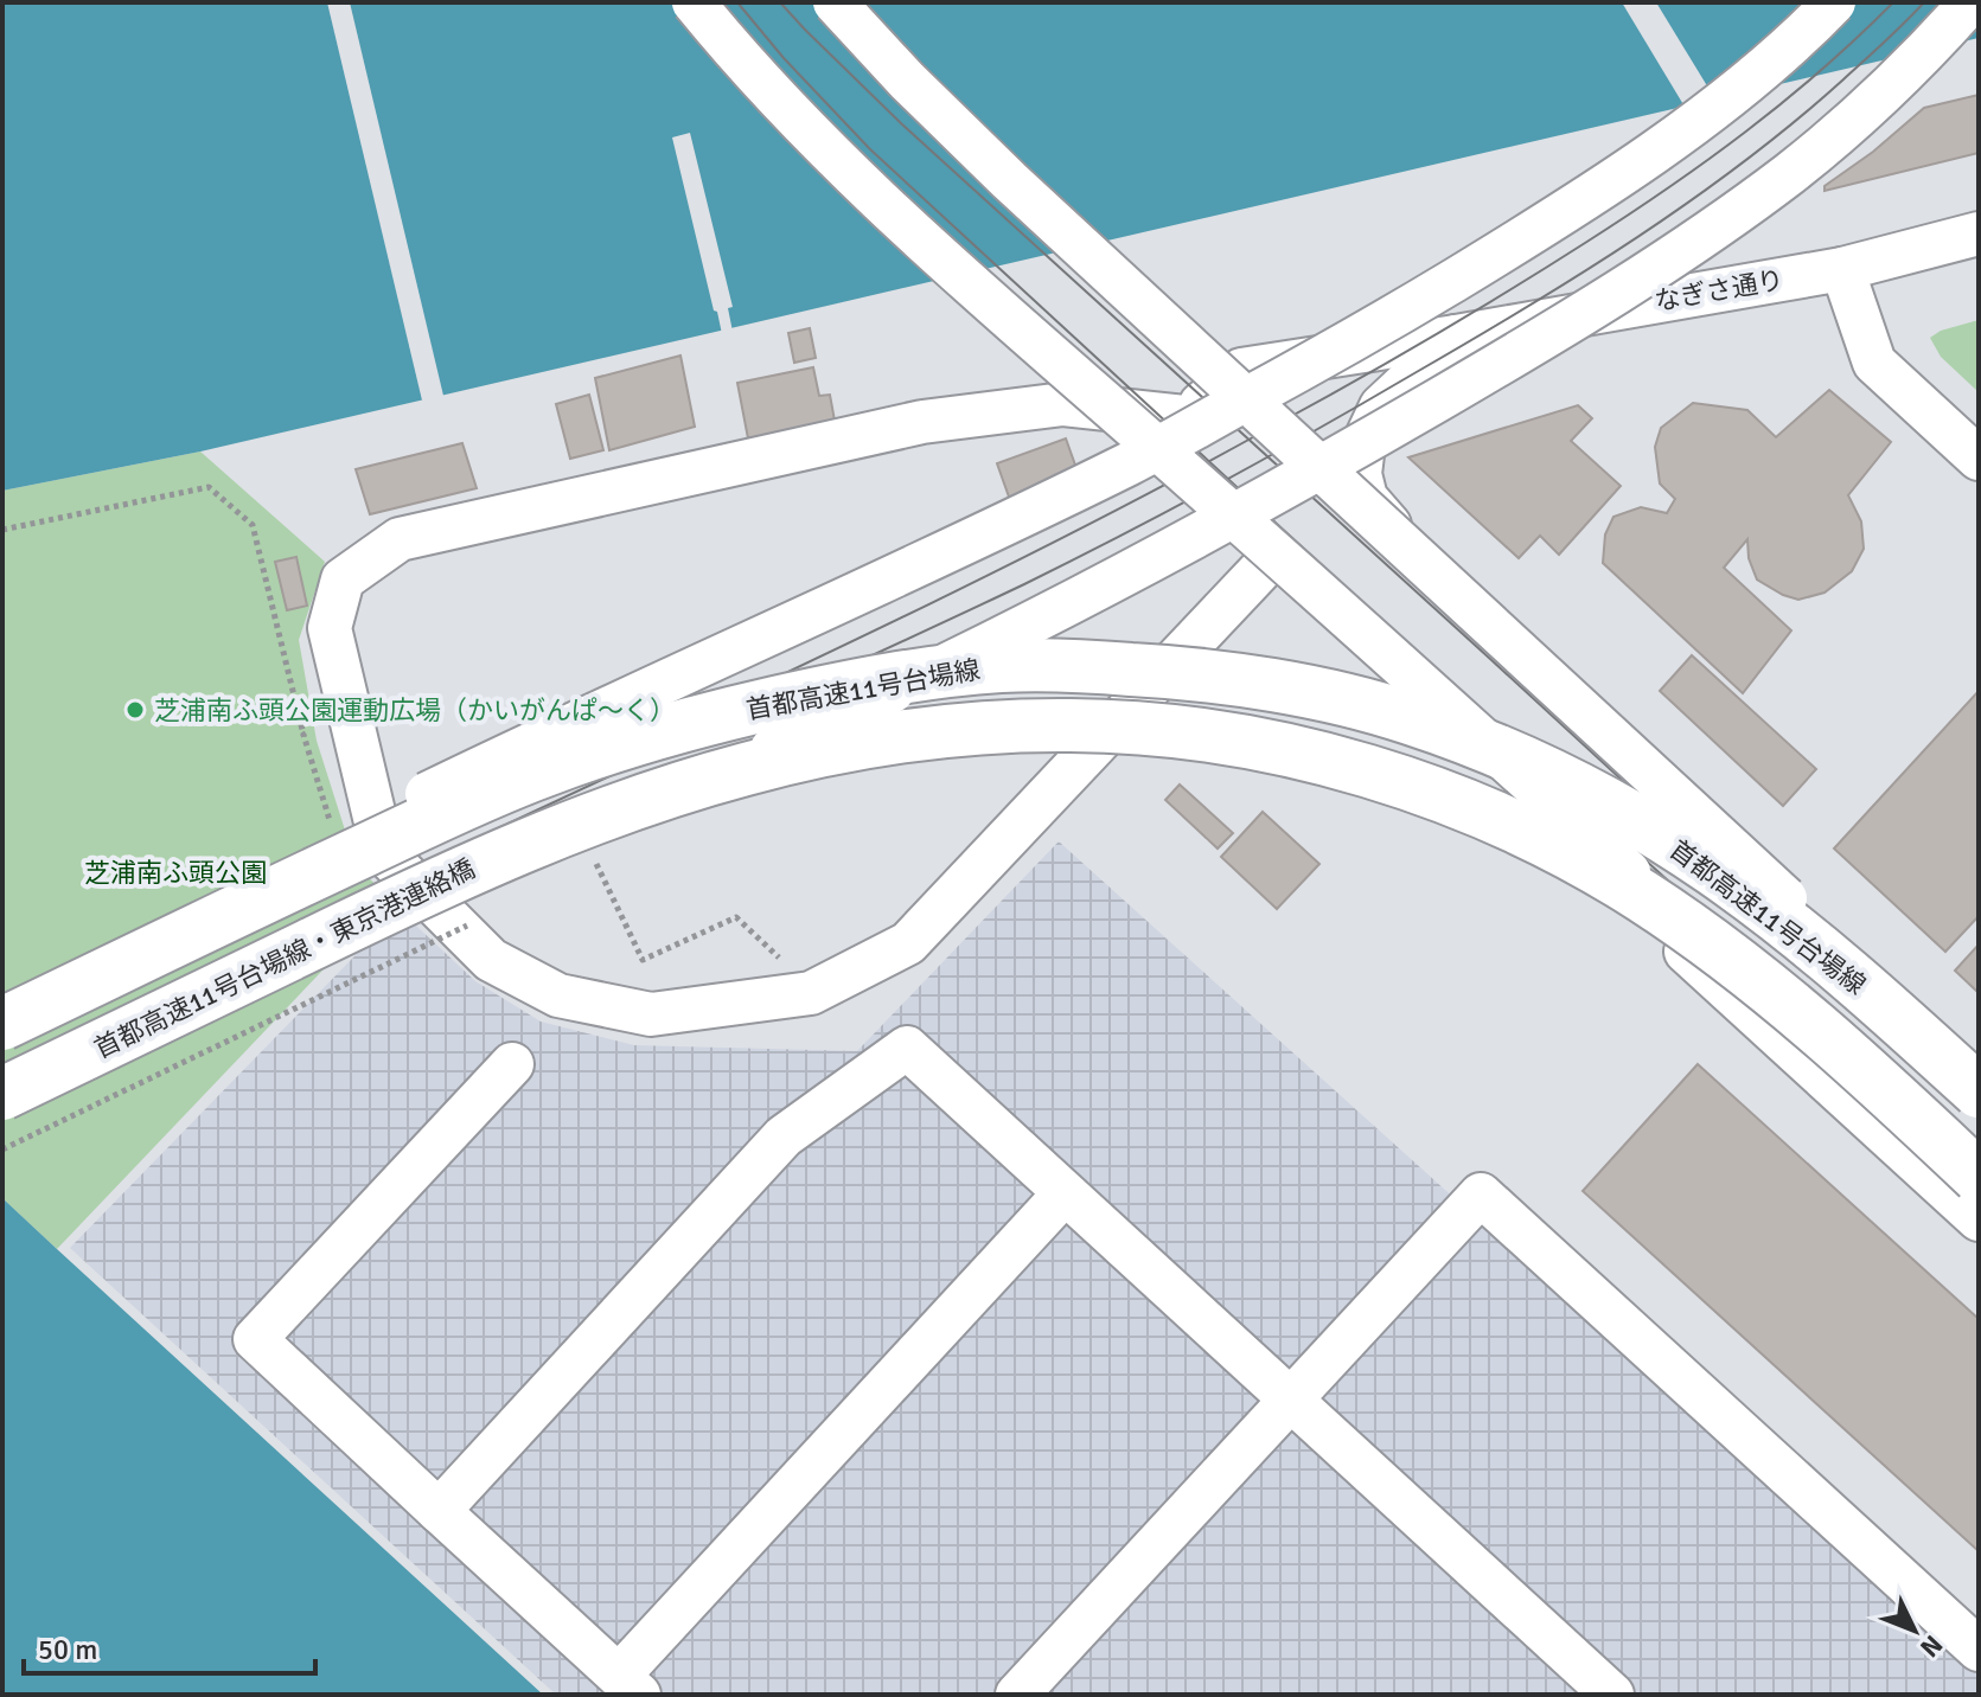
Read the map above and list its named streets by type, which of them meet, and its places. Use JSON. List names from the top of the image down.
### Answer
{
  "streets": {
    "highway": ["首都高速11号台場線", "首都高速11号台場線・東京港連絡橋"],
    "street": ["なぎさ通り"]
  },
  "crossings": [
    ["首都高速11号台場線", "首都高速11号台場線・東京港連絡橋"]
  ],
  "parks": ["芝浦南ふ頭公園"],
  "places": ["芝浦南ふ頭公園運動広場（かいがんぱ～く）"],
  "scale_bar": "50 m",
  "north": "bottom right"
}
